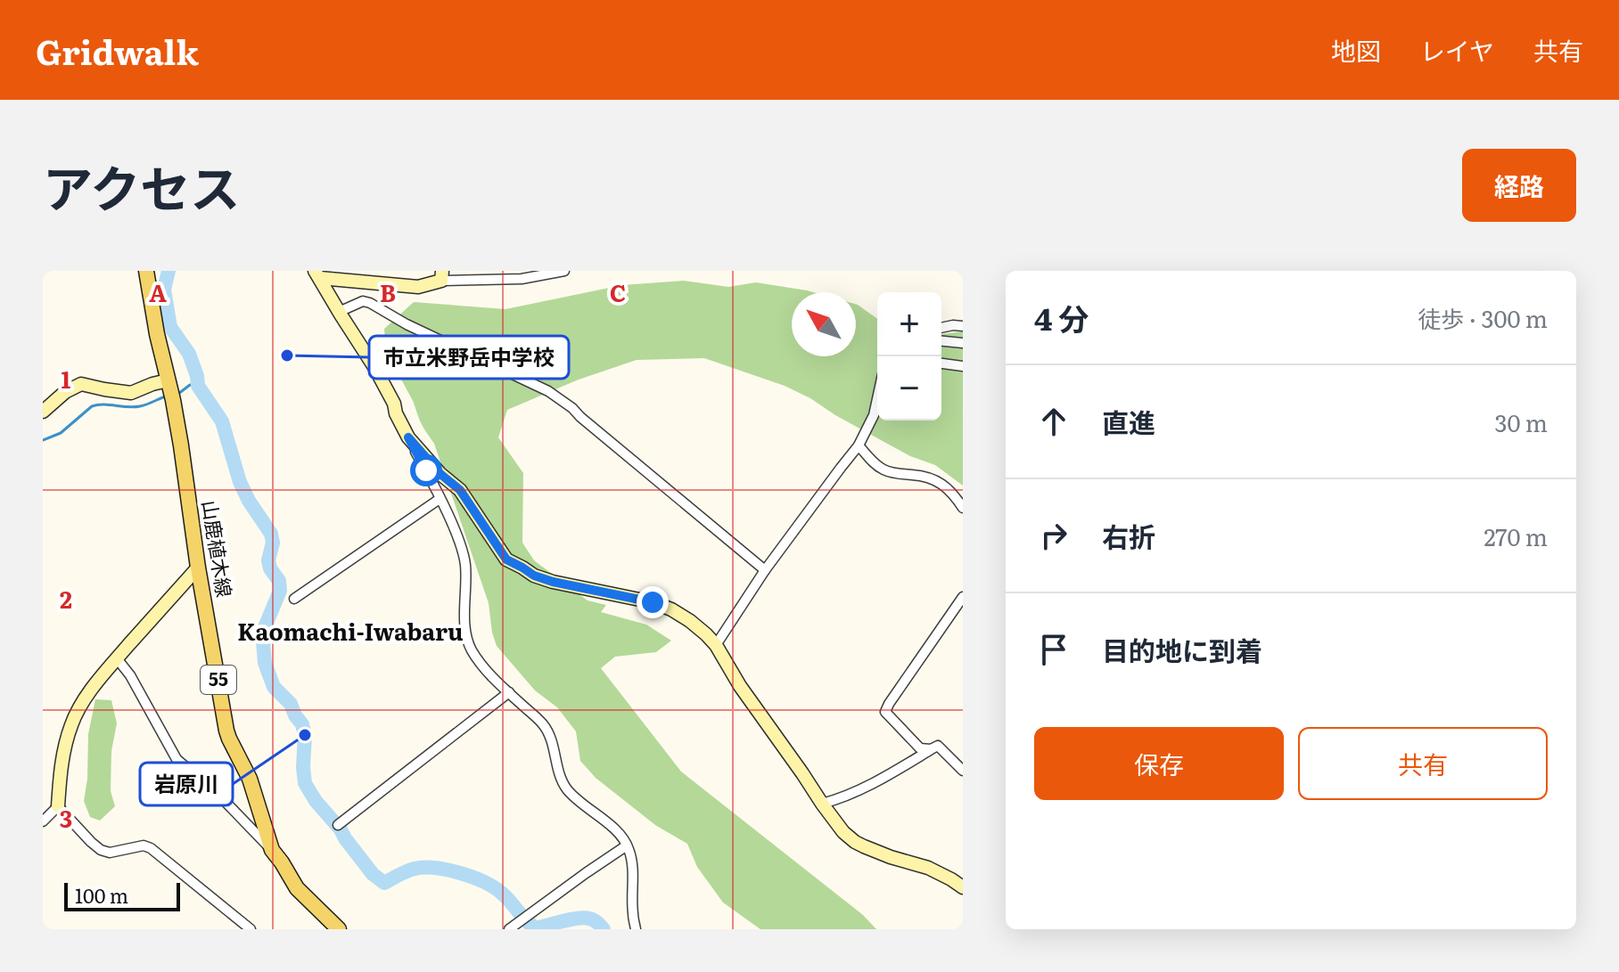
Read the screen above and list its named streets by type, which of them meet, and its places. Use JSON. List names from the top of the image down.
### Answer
{
  "streets": {
    "main road": ["山鹿植木線", "55"]
  },
  "districts": ["Kaomachi-Iwabaru"],
  "places": ["市立米野岳中学校", "岩原川"],
  "scale_bar": "100 m",
  "north": "top left",
  "page": {
    "header": "Gridwalk",
    "nav": ["地図", "レイヤ", "共有"],
    "title": "アクセス",
    "buttons": [
      "経路",
      ["保存", "共有"]
    ],
    "heading": ["4 分", "徒歩 · 300 m"],
    "map_buttons": ["+", "−"],
    "list": [
      ["直進", "30 m"],
      ["右折", "270 m"],
      "目的地に到着"
    ],
    "scale": "100 m"
  },
  "grid": {
    "columns": ["A", "B", "C"],
    "rows": ["1", "2", "3"]
  }
}
